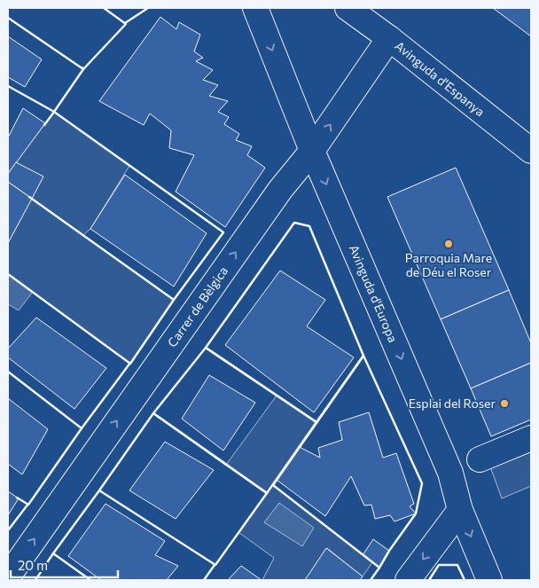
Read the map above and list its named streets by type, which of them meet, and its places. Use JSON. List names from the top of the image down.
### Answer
{
  "streets": {
    "street": ["Avinguda d'Espanya", "Avinguda d'Europa", "Carrer de Bèlgica"]
  },
  "crossings": [
    ["Avinguda d'Espanya", "Carrer de Bèlgica"],
    ["Avinguda d'Europa", "Carrer de Bèlgica"]
  ],
  "one_way": ["Avinguda d'Europa", "Carrer de Bèlgica"],
  "places": ["Parroquia Mare de Déu el Roser", "Esplai del Roser"],
  "scale_bar": "20 m"
}
